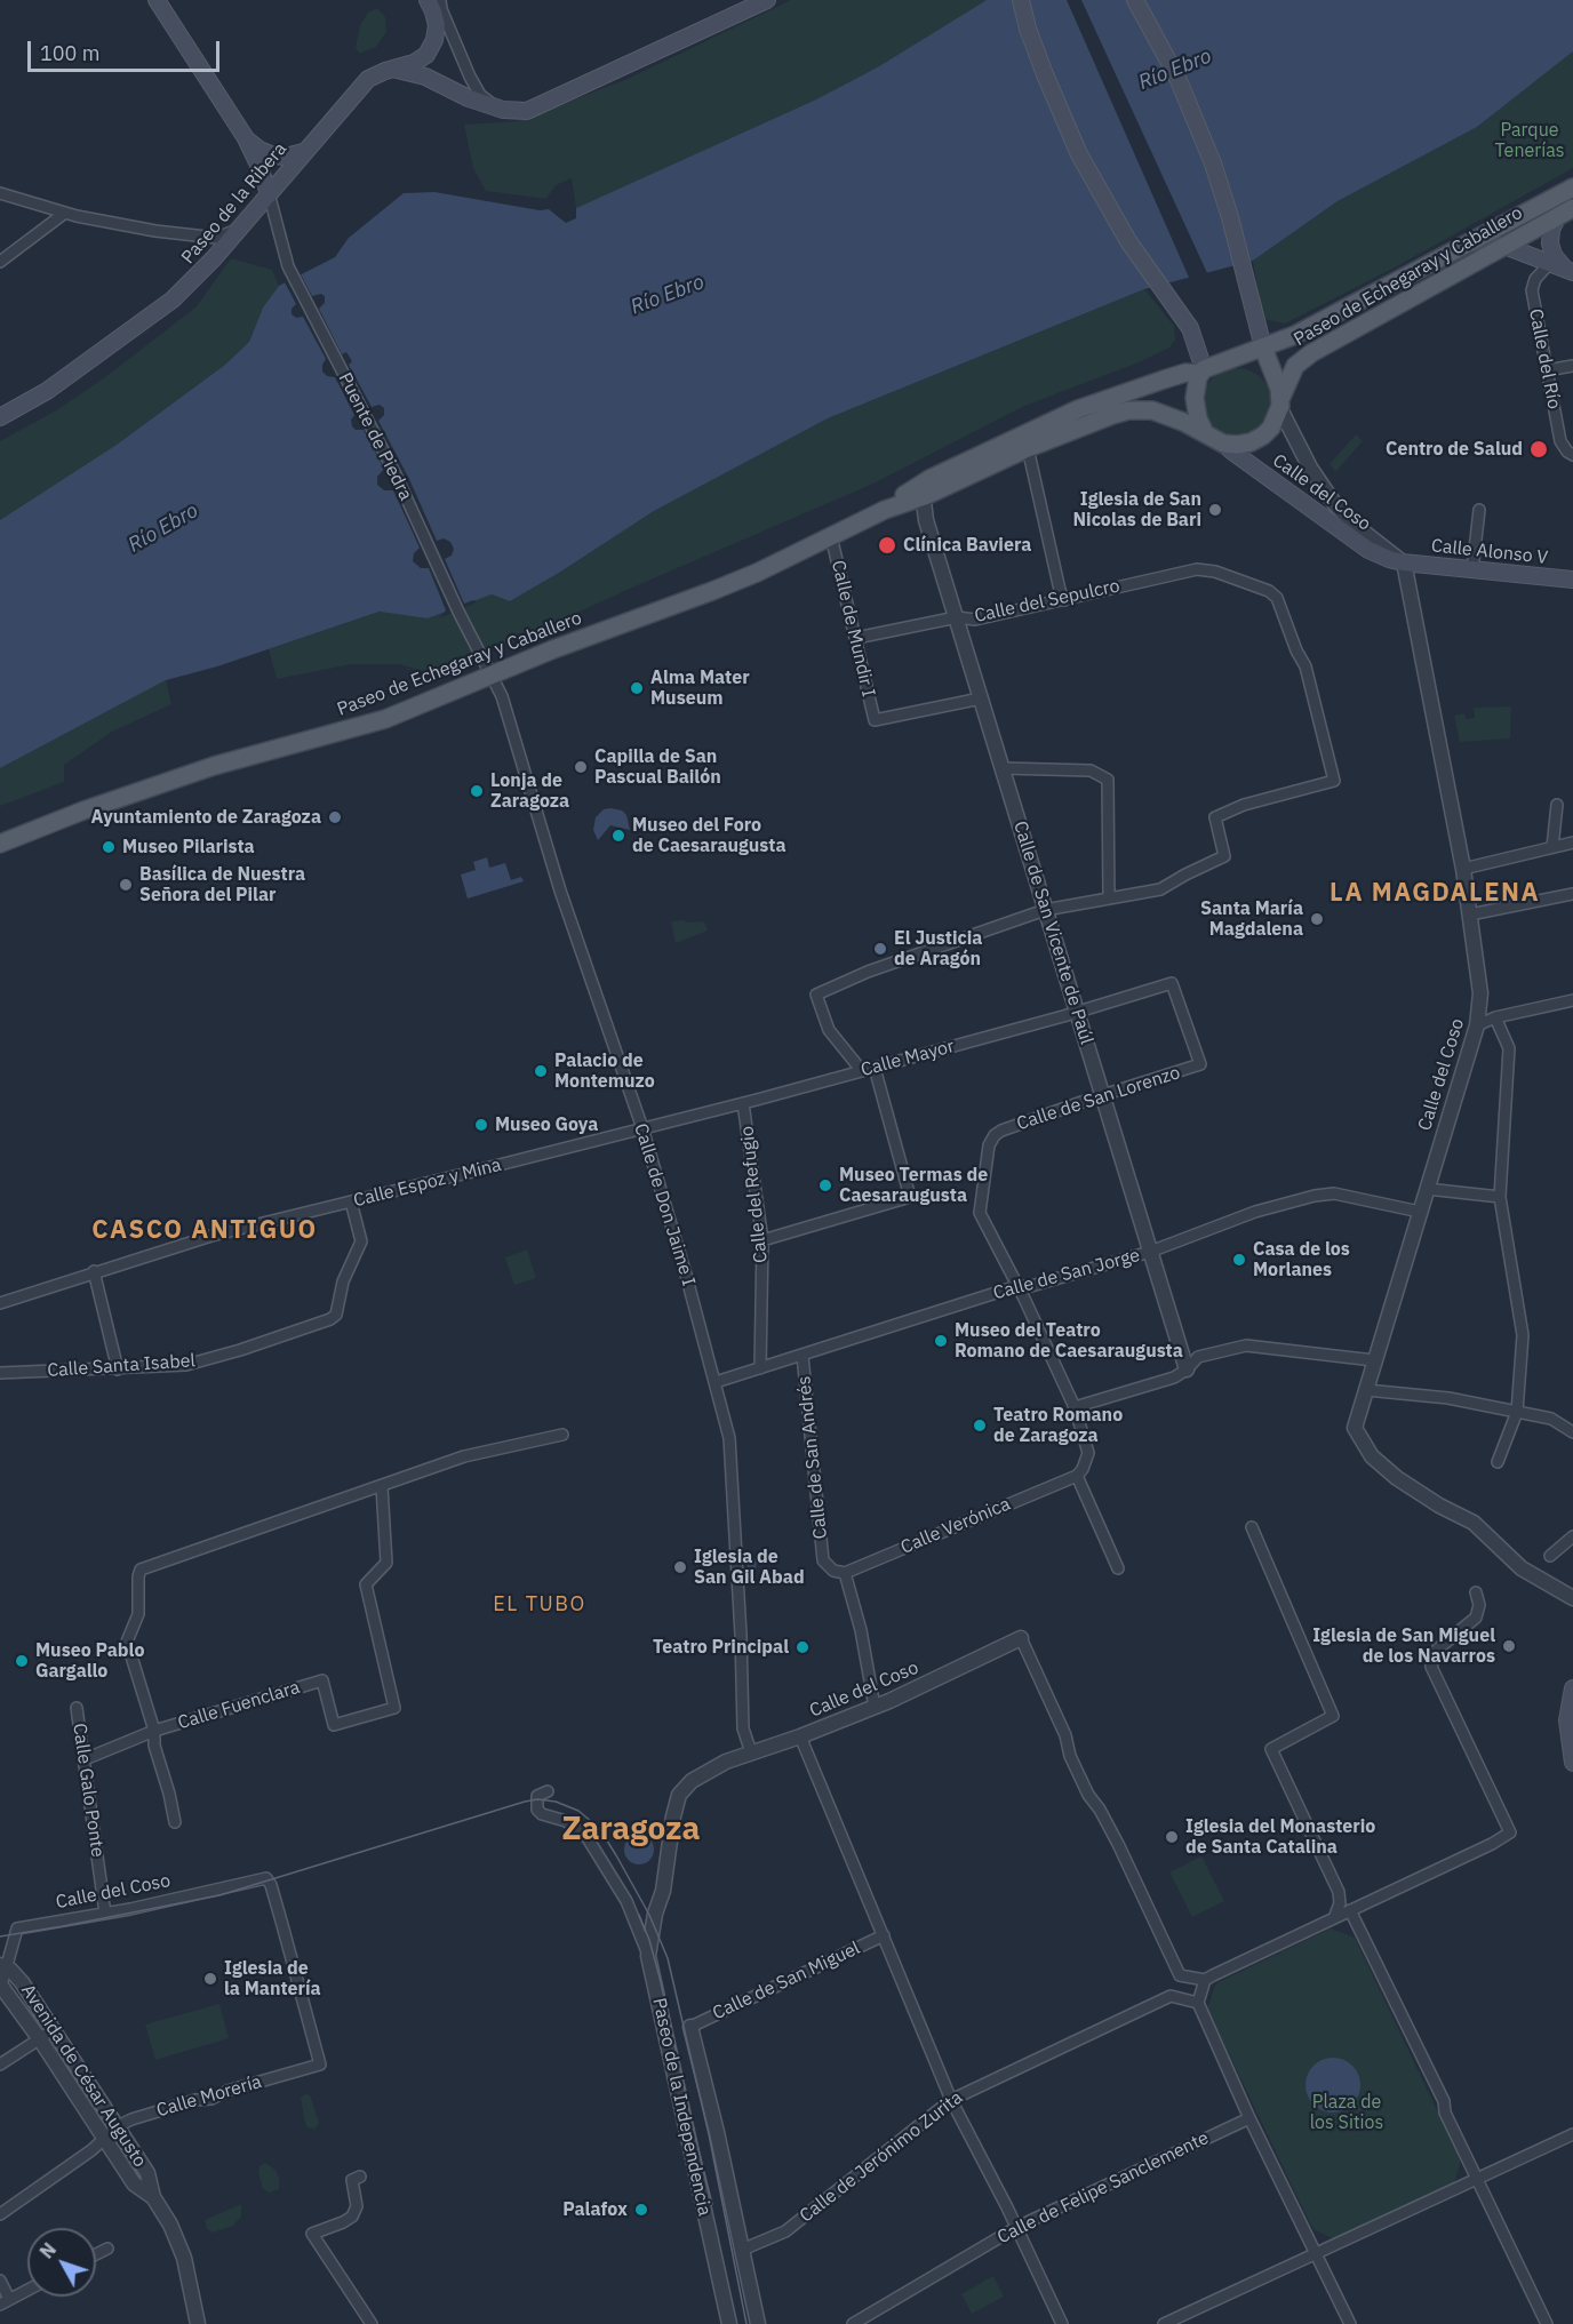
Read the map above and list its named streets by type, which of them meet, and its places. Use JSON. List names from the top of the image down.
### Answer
{
  "streets": {
    "main road": [
      "Paseo de la Ribera",
      "Paseo de Echegaray y Caballero",
      "Calle del Coso",
      "Calle Alonso V"
    ],
    "street": [
      "Calle del Río",
      "Puente de Piedra",
      "Calle del Sepulcro",
      "Calle de Mundir I",
      "Calle de San Vicente de Paúl",
      "Calle Mayor",
      "Calle de San Lorenzo",
      "Calle Espoz y Mina",
      "Calle del Refugio",
      "Calle de Don Jaime I",
      "Calle de San Jorge",
      "Calle Santa Isabel",
      "Calle de San Andrés",
      "Calle Verónica",
      "Calle Fuenclara",
      "Calle Galo Ponte",
      "Calle de San Miguel",
      "Avenida de César Augusto",
      "Calle Morería",
      "Paseo de la Independencia",
      "Calle de Jerónimo Zurita",
      "Calle de Felipe Sanclemente"
    ]
  },
  "crossings": [
    ["Paseo de la Ribera", "Puente de Piedra"],
    ["Paseo de Echegaray y Caballero", "Puente de Piedra"],
    ["Paseo de Echegaray y Caballero", "Calle del Coso"],
    ["Paseo de Echegaray y Caballero", "Calle de Mundir I"],
    ["Paseo de Echegaray y Caballero", "Calle de San Vicente de Paúl"],
    ["Paseo de Echegaray y Caballero", "Calle de Don Jaime I"],
    ["Puente de Piedra", "Calle de Don Jaime I"],
    ["Calle del Coso", "Calle Alonso V"],
    ["Calle del Coso", "Calle de Don Jaime I"],
    ["Calle del Coso", "Calle de San Jorge"],
    ["Calle del Coso", "Calle Galo Ponte"],
    ["Calle del Coso", "Avenida de César Augusto"],
    ["Calle del Coso", "Calle Morería"],
    ["Calle del Coso", "Paseo de la Independencia"],
    ["Calle del Sepulcro", "Calle de Mundir I"],
    ["Calle del Sepulcro", "Calle de San Vicente de Paúl"],
    ["Calle de Mundir I", "Calle de San Vicente de Paúl"],
    ["Calle de San Vicente de Paúl", "Calle Mayor"],
    ["Calle de San Vicente de Paúl", "Calle de San Lorenzo"],
    ["Calle de San Vicente de Paúl", "Calle de San Jorge"],
    ["Calle Mayor", "Calle de San Lorenzo"],
    ["Calle Mayor", "Calle Espoz y Mina"],
    ["Calle Mayor", "Calle del Refugio"],
    ["Calle Mayor", "Calle de Don Jaime I"],
    ["Calle de San Lorenzo", "Calle de San Jorge"],
    ["Calle Espoz y Mina", "Calle de Don Jaime I"],
    ["Calle Espoz y Mina", "Calle Santa Isabel"],
    ["Calle del Refugio", "Calle de San Jorge"],
    ["Calle de Don Jaime I", "Calle de San Jorge"],
    ["Calle de San Jorge", "Calle de San Andrés"],
    ["Calle de San Andrés", "Calle Verónica"],
    ["Calle Fuenclara", "Calle Galo Ponte"],
    ["Calle de San Miguel", "Paseo de la Independencia"],
    ["Avenida de César Augusto", "Calle Morería"],
    ["Paseo de la Independencia", "Calle de Jerónimo Zurita"]
  ],
  "districts": [
    "LA MAGDALENA",
    "CASCO ANTIGUO",
    "EL TUBO",
    "Zaragoza"
  ],
  "water": ["Río Ebro"],
  "parks": ["Parque Tenerías", "Plaza de los Sitios"],
  "places": [
    "Centro de Salud",
    "Iglesia de San Nicolas de Bari",
    "Clínica Baviera",
    "Alma Mater Museum",
    "Capilla de San Pascual Bailón",
    "Lonja de Zaragoza",
    "Ayuntamiento de Zaragoza",
    "Museo del Foro de Caesaraugusta",
    "Museo Pilarista",
    "Basílica de Nuestra Señora del Pilar",
    "Santa María Magdalena",
    "El Justicia de Aragón",
    "Palacio de Montemuzo",
    "Museo Goya",
    "Museo Termas de Caesaraugusta",
    "Casa de los Morlanes",
    "Museo del Teatro Romano de Caesaraugusta",
    "Teatro Romano de Zaragoza",
    "Iglesia de San Gil Abad",
    "Iglesia de San Miguel de los Navarros",
    "Teatro Principal",
    "Museo Pablo Gargallo",
    "Iglesia del Monasterio de Santa Catalina",
    "Iglesia de la Mantería",
    "Palafox"
  ],
  "scale_bar": "100 m",
  "north": "top left"
}
